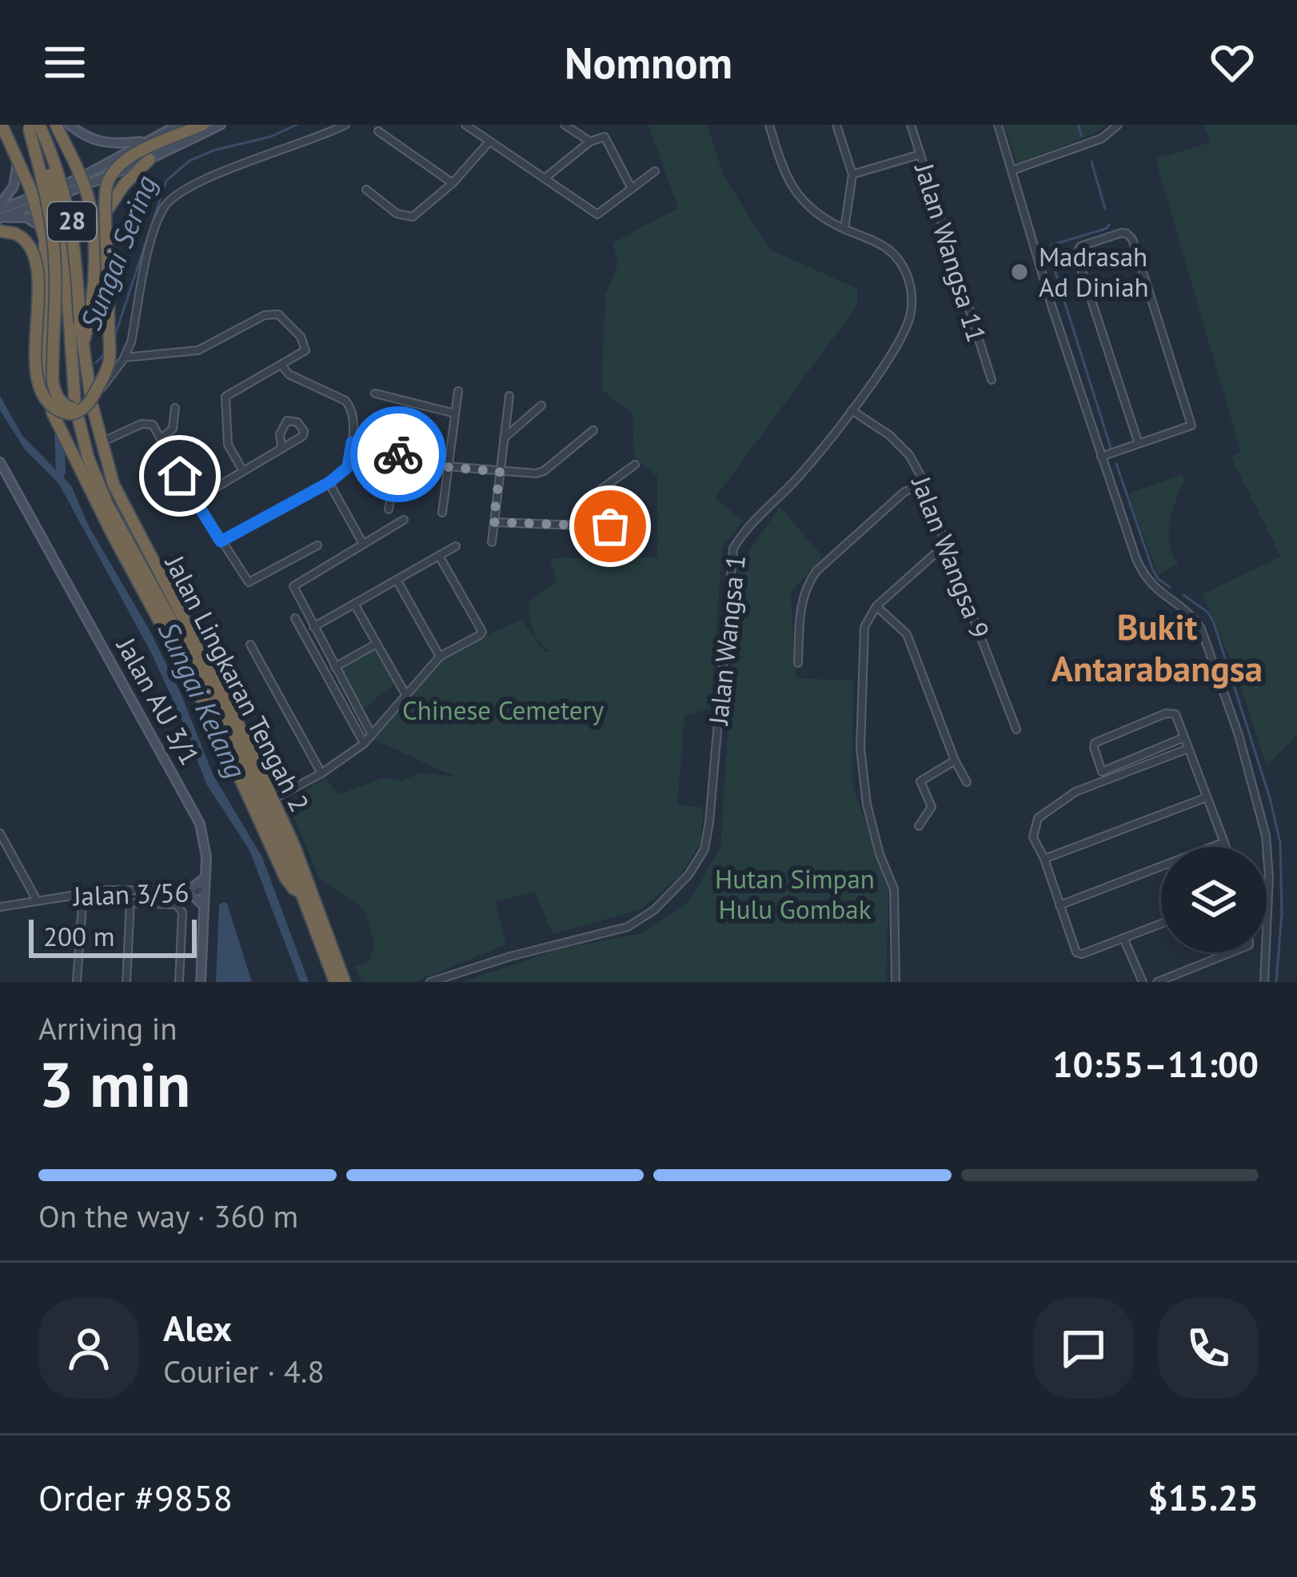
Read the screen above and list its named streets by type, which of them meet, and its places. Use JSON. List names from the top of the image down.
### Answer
{
  "streets": {
    "highway": ["28", "Jalan Lingkaran Tengah 2"],
    "main road": ["Jalan AU 3/1"],
    "street": [
      "Jalan Wangsa 11",
      "Jalan Wangsa 9",
      "Jalan Wangsa 1",
      "Jalan 3/56"
    ]
  },
  "crossings": [
    ["Jalan Wangsa 9", "Jalan Wangsa 1"],
    ["Jalan AU 3/1", "Jalan 3/56"]
  ],
  "districts": ["Bukit Antarabangsa"],
  "water": ["Sungai Sering", "Sungai Kelang"],
  "parks": ["Chinese Cemetery", "Hutan Simpan Hulu Gombak"],
  "places": ["Madrasah Ad Diniah"],
  "scale_bar": "200 m",
  "page": {
    "header": "Nomnom",
    "scale": "200 m",
    "heading": ["3 min", "Arriving in", "10:55–11:00"],
    "panel": [
      "Alex",
      "Courier · 4.8",
      "Order #9858",
      "$15.25"
    ],
    "bar": "On the way · 360 m"
  }
}
